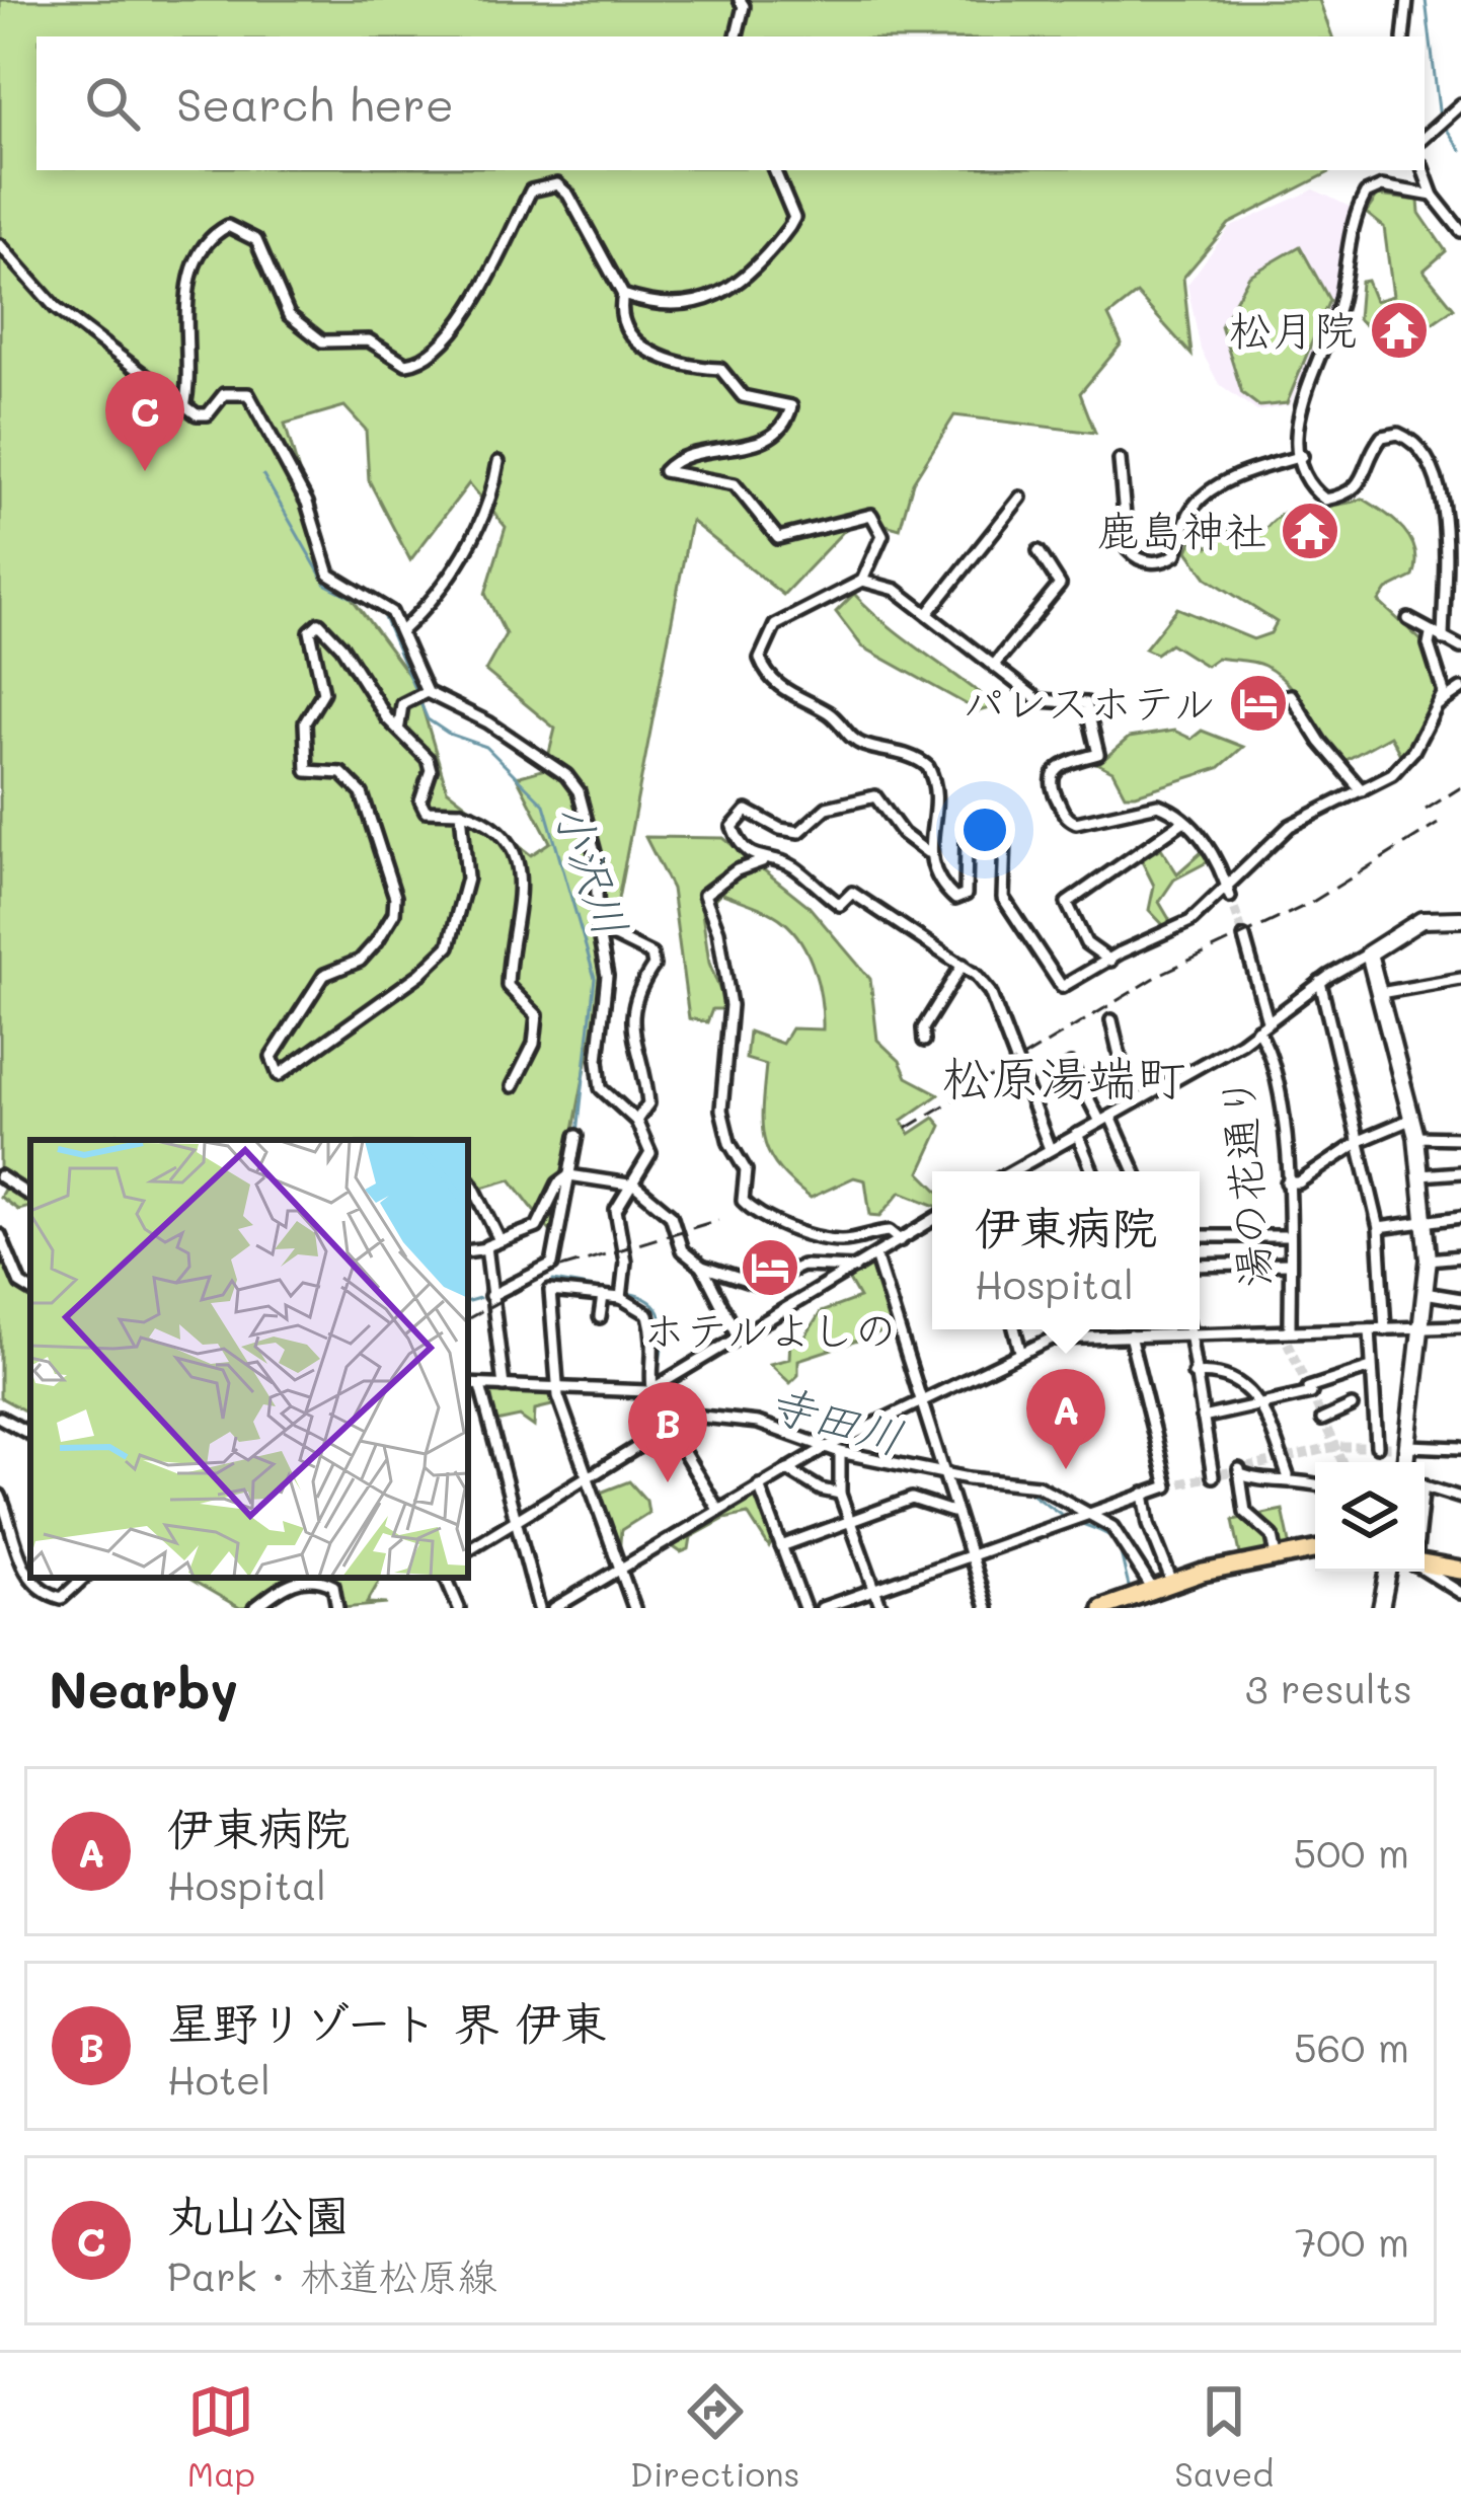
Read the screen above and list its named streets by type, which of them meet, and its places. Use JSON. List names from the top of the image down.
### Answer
{
  "streets": {
    "street": ["湯の花通り"]
  },
  "districts": ["松原湯端町"],
  "water": ["小沢川", "寺田川"],
  "places": {
    "temple": ["松月院", "鹿島神社"],
    "hotel": ["パレスホテル", "ホテルよしの"]
  },
  "page": {
    "search": "Search here",
    "pins": ["C", "A", "B"],
    "popup": ["伊東病院", "Hospital"],
    "heading": ["Nearby", "3 results"],
    "list": [
      {
        "mark": "A",
        "name": "伊東病院",
        "note": "Hospital",
        "value": "500 m"
      },
      {
        "mark": "B",
        "name": "星野リゾート 界 伊東",
        "note": "Hotel",
        "value": "560 m"
      },
      {
        "mark": "C",
        "name": "丸山公園",
        "note": "Park · 林道松原線",
        "value": "700 m"
      }
    ],
    "nav": ["Map", "Directions", "Saved"]
  }
}
